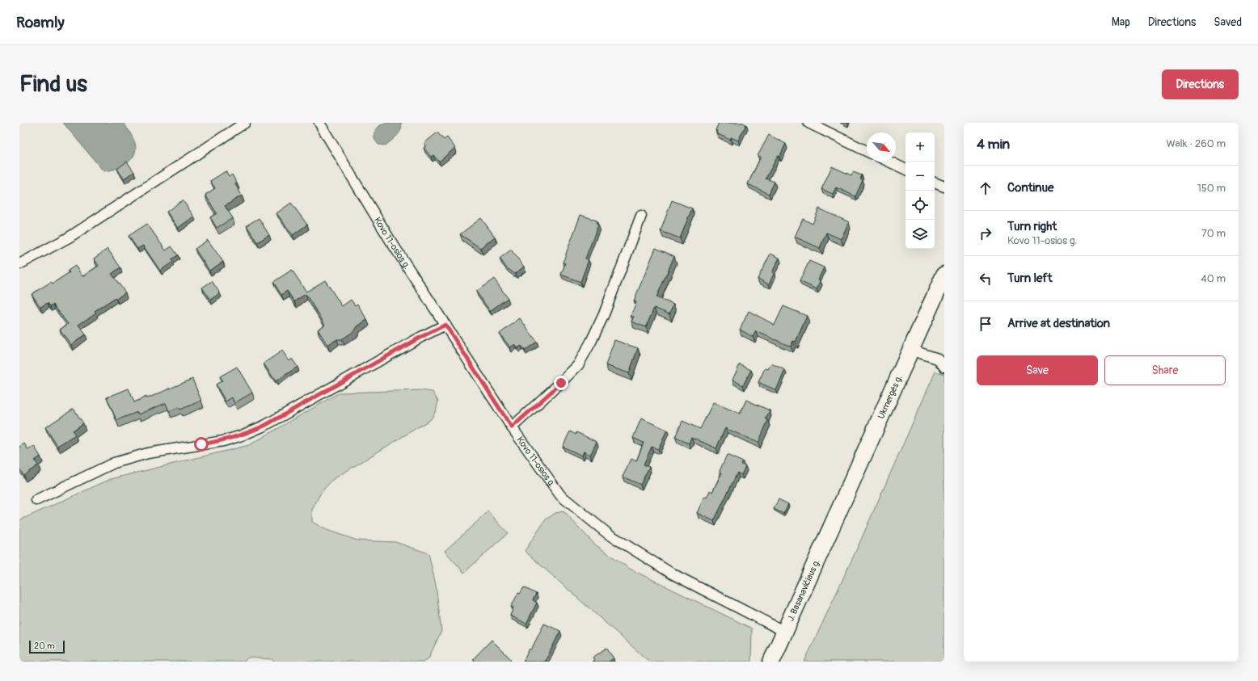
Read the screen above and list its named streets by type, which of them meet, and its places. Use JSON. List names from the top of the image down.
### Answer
{
  "streets": {
    "highway": ["Ukmergės g.", "J. Basanavičiaus g."],
    "street": ["Kovo 11-osios g."]
  },
  "crossings": [
    ["Kovo 11-osios g.", "J. Basanavičiaus g."],
    ["Ukmergės g.", "J. Basanavičiaus g."]
  ],
  "scale_bar": "20 m",
  "north": "bottom right",
  "page": {
    "header": "Roamly",
    "nav": ["Map", "Directions", "Saved"],
    "buttons": [
      "Directions",
      ["Save", "Share"]
    ],
    "title": "Find us",
    "heading": ["4 min", "Walk · 260 m"],
    "map_buttons": ["+", "−"],
    "list": [
      ["Continue", "150 m"],
      ["Turn right", "Kovo 11-osios g.", "70 m"],
      ["Turn left", "40 m"],
      "Arrive at destination"
    ],
    "scale": "20 m"
  }
}
